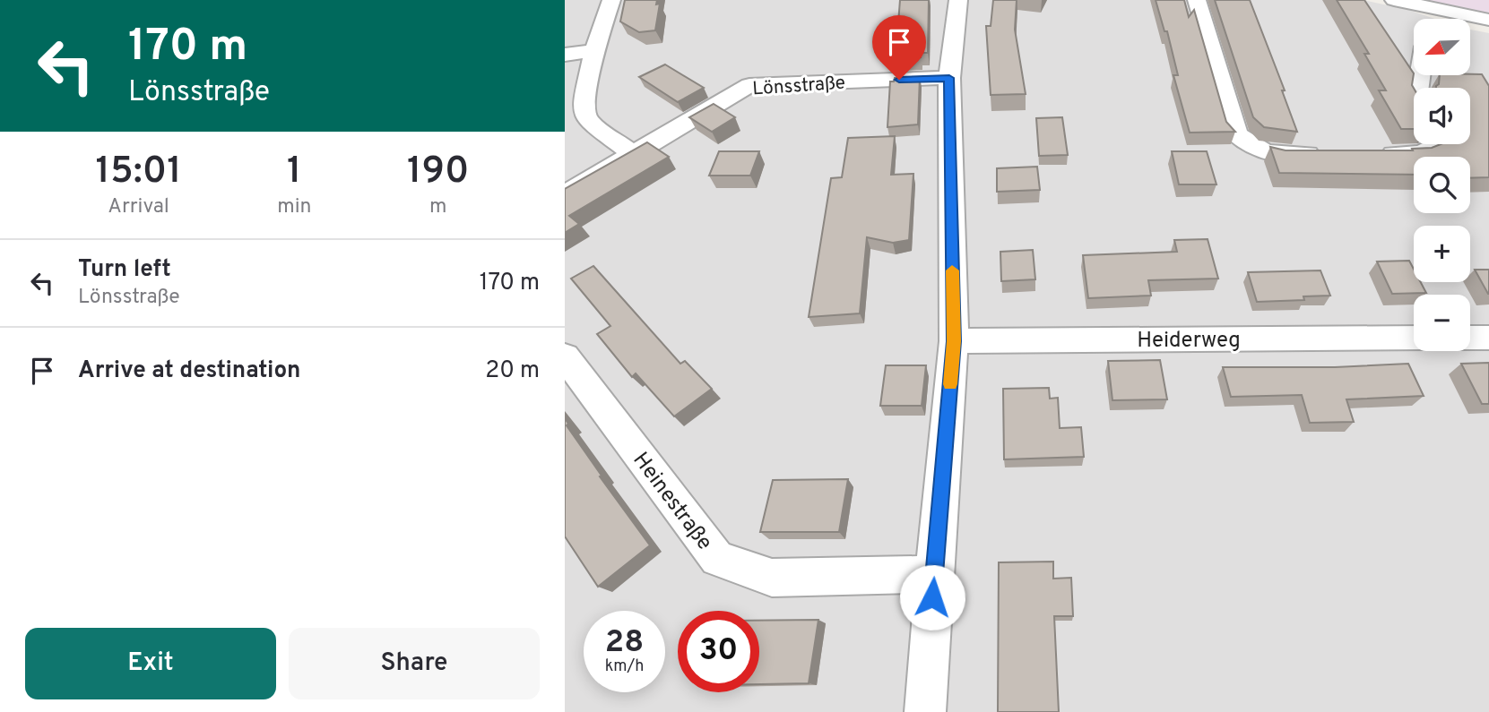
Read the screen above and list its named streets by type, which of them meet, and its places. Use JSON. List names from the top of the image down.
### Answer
{
  "streets": {
    "street": ["Lönsstraße", "Heiderweg", "Heinestraße"]
  },
  "north": "bottom left",
  "page": {
    "turn": ["170 m", "Lönsstraße"],
    "map_buttons": ["+", "−"],
    "eta": [
      "15:01",
      "Arrival",
      "1",
      "min",
      "190",
      "m"
    ],
    "list": [
      {
        "name": "Turn left",
        "note": "Lönsstraße",
        "value": "170 m"
      },
      {
        "name": "Arrive at destination",
        "value": "20 m"
      }
    ],
    "speed": "28 km/h",
    "limit": "30",
    "buttons": ["Exit", "Share"]
  }
}
